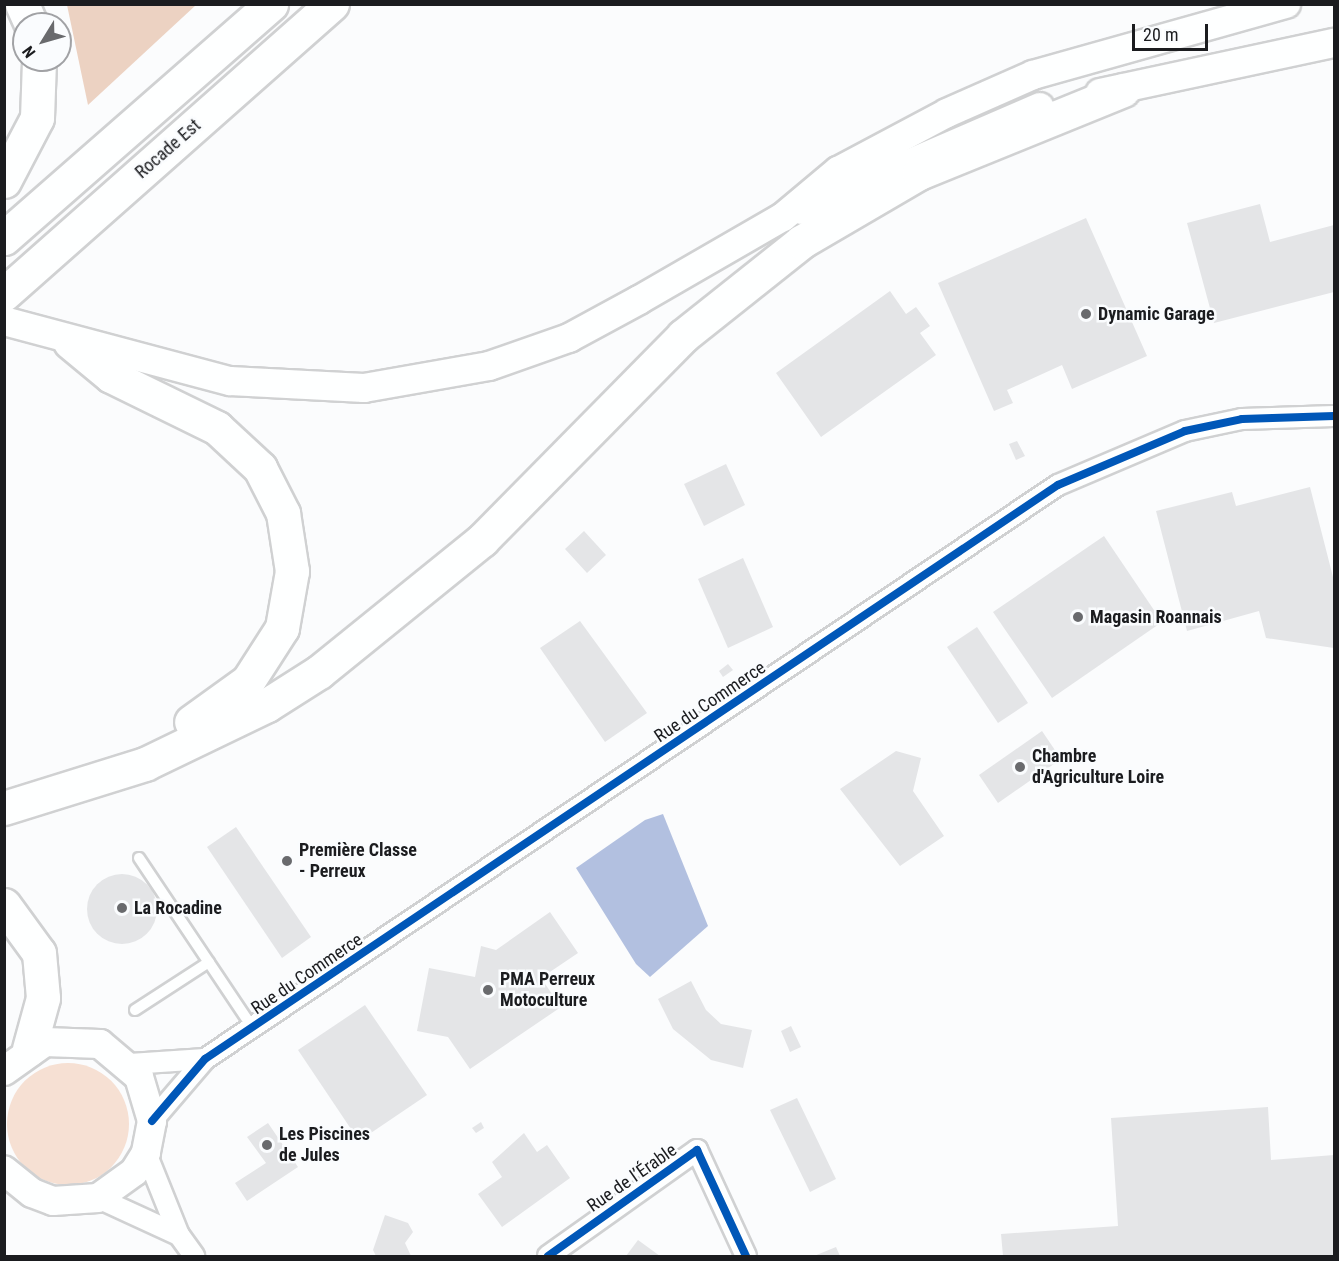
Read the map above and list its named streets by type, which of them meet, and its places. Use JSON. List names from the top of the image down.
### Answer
{
  "streets": {
    "highway": ["Rocade Est"],
    "street": ["Rue du Commerce", "Rue de l’Érable"]
  },
  "places": [
    "Dynamic Garage",
    "Magasin Roannais",
    "Chambre d'Agriculture Loire",
    "Première Classe - Perreux",
    "La Rocadine",
    "PMA Perreux Motoculture",
    "Les Piscines de Jules"
  ],
  "scale_bar": "20 m",
  "north": "bottom left"
}
